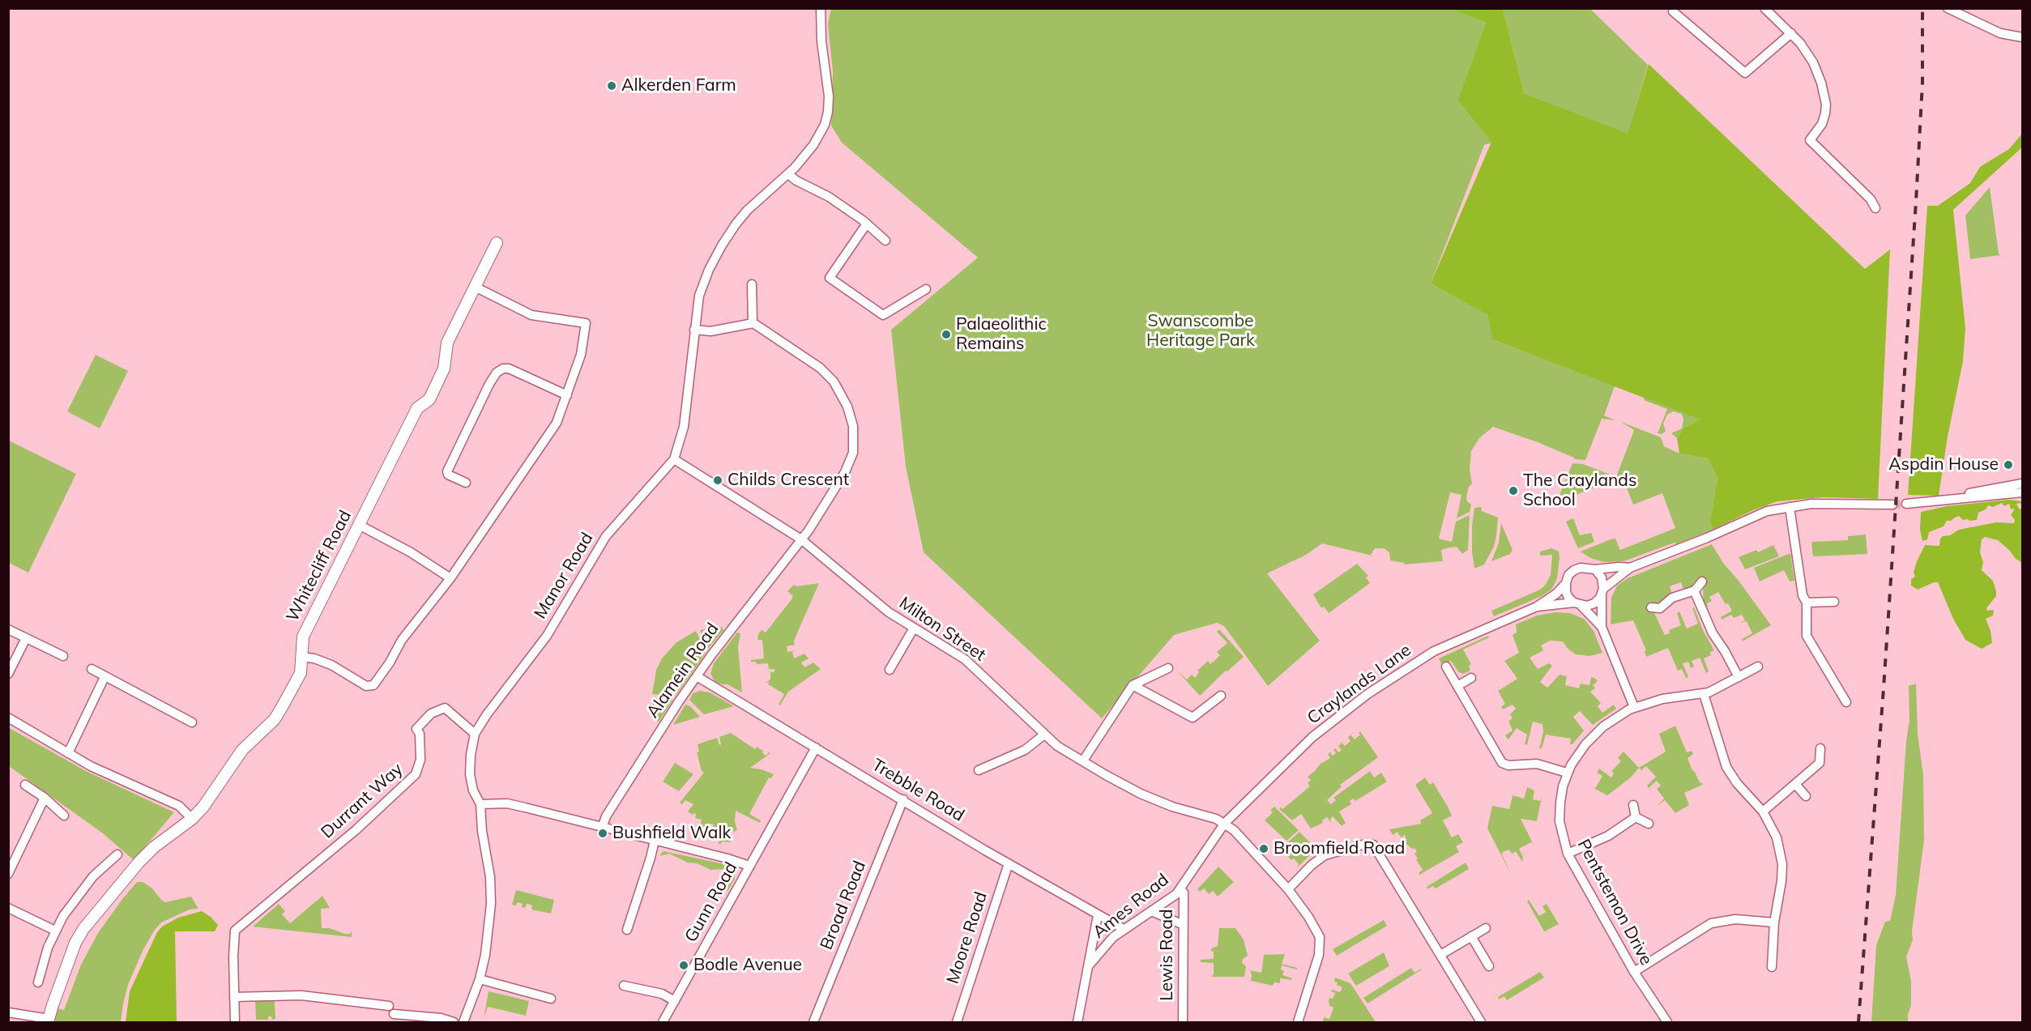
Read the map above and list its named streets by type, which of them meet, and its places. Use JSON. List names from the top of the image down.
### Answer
{
  "streets": {
    "street": [
      "Whitecliff Road",
      "Manor Road",
      "Milton Street",
      "Alamein Road",
      "Craylands Lane",
      "Trebble Road",
      "Durrant Way",
      "Gunn Road",
      "Pentstemon Drive",
      "Broad Road",
      "Ames Road",
      "Moore Road",
      "Lewis Road"
    ]
  },
  "crossings": [
    ["Manor Road", "Milton Street"],
    ["Manor Road", "Durrant Way"],
    ["Milton Street", "Alamein Road"],
    ["Milton Street", "Craylands Lane"],
    ["Milton Street", "Ames Road"],
    ["Alamein Road", "Trebble Road"],
    ["Craylands Lane", "Ames Road"],
    ["Trebble Road", "Gunn Road"],
    ["Trebble Road", "Broad Road"],
    ["Trebble Road", "Ames Road"],
    ["Trebble Road", "Moore Road"],
    ["Ames Road", "Lewis Road"]
  ],
  "parks": ["Swanscombe Heritage Park"],
  "places": [
    "Alkerden Farm",
    "Palaeolithic Remains",
    "Aspdin House",
    "Childs Crescent",
    "The Craylands School",
    "Bushfield Walk",
    "Broomfield Road",
    "Bodle Avenue"
  ]
}
